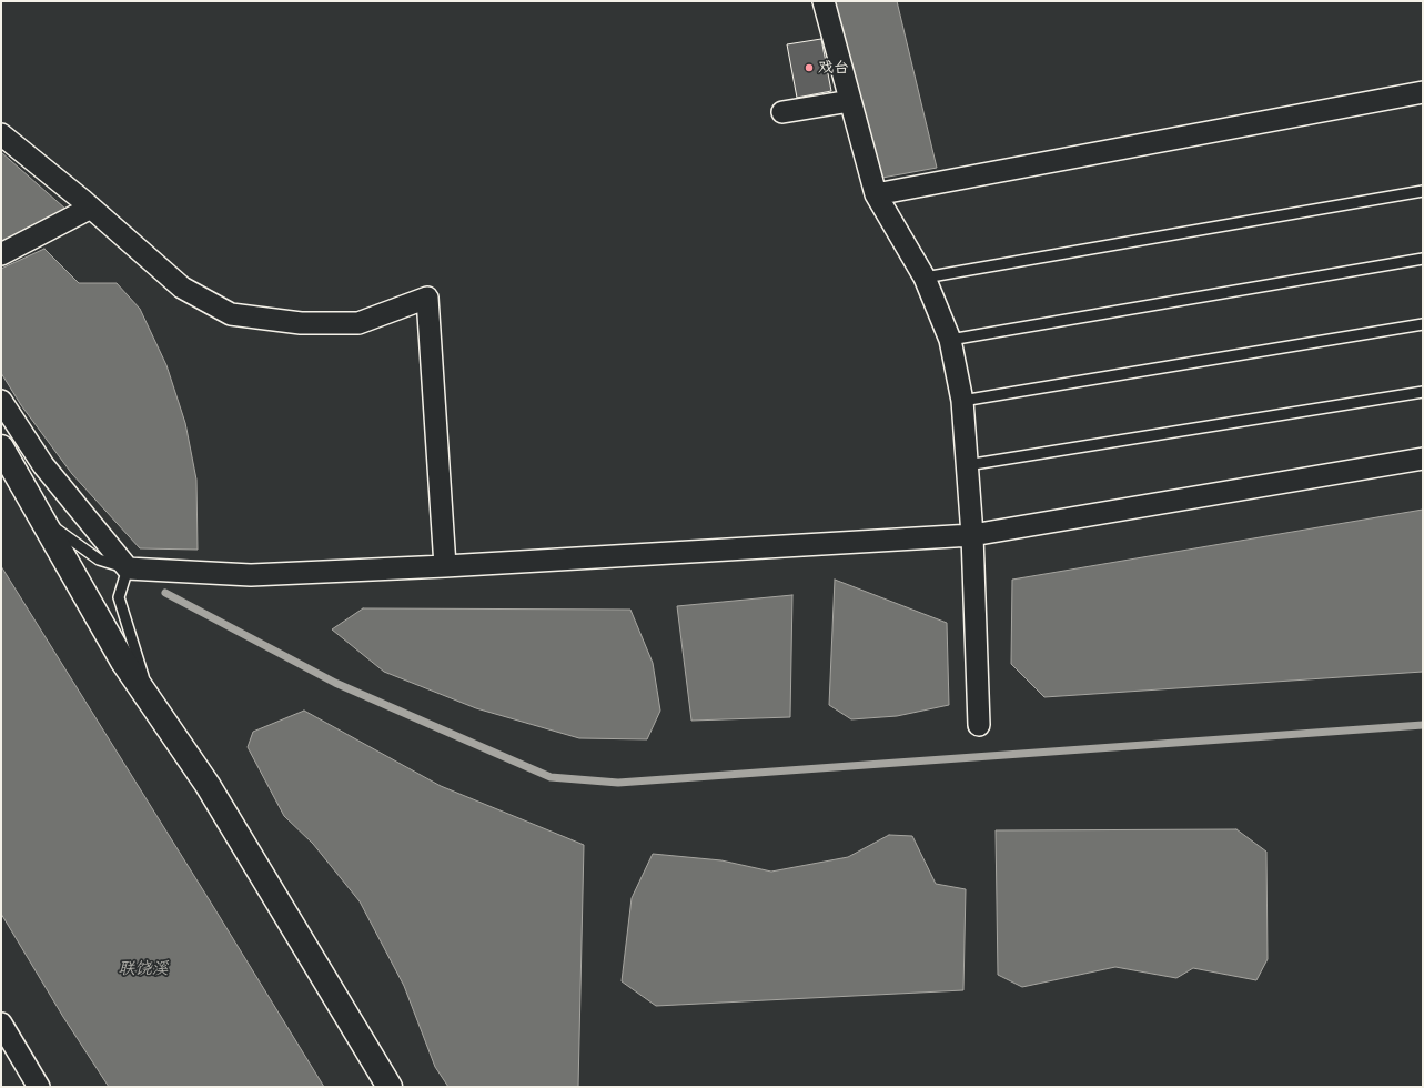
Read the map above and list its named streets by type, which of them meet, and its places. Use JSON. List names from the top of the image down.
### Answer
{
  "water": ["联饶溪"],
  "places": ["戏台"]
}
